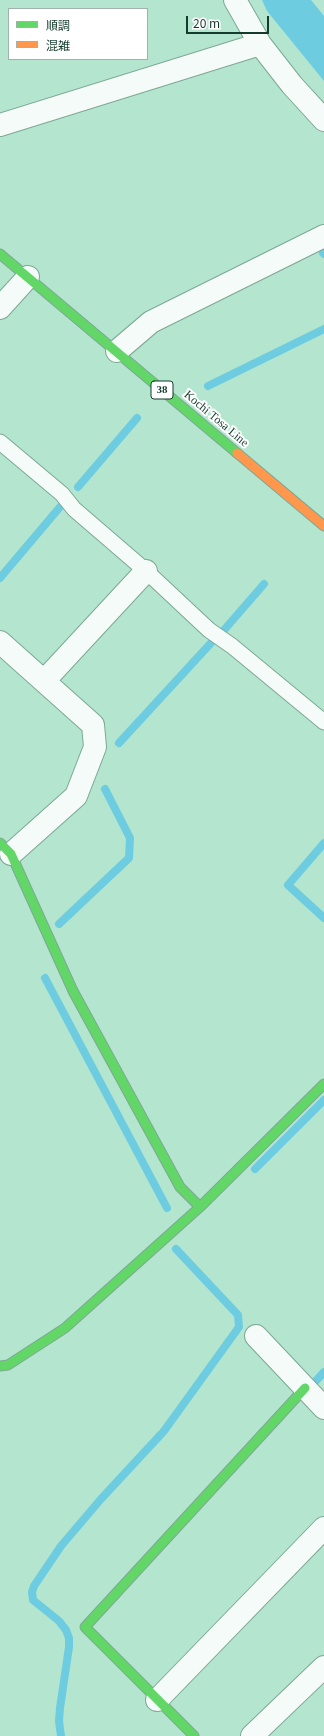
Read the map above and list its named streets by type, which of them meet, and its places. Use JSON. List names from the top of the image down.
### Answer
{
  "streets": {
    "street": ["38", "Kochi Tosa Line"]
  },
  "legend": ["順調", "混雑"],
  "scale_bar": "20 m"
}
